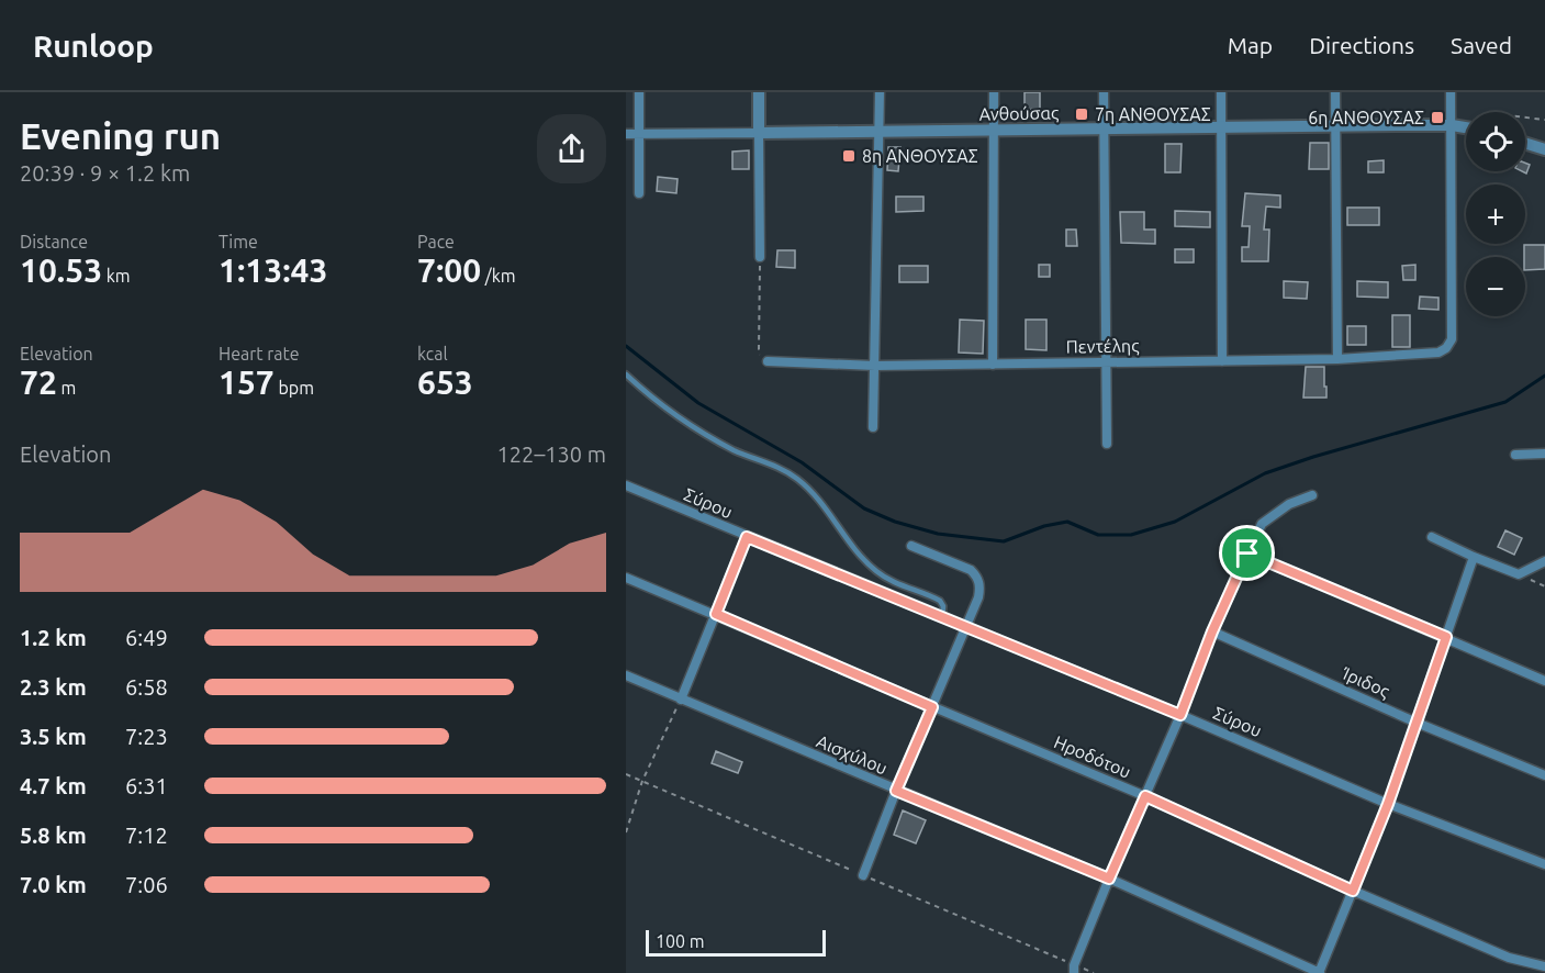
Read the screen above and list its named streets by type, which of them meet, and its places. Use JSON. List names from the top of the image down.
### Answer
{
  "streets": {
    "street": [
      "Ανθούσας",
      "Πεντέλης",
      "Σύρου",
      "Ίριδος",
      "Αισχύλου",
      "Ηροδότου"
    ]
  },
  "crossings": [
    ["Ανθούσας", "Πεντέλης"]
  ],
  "places": {
    "transit": ["7η ΑΝΘΟΥΣΑΣ", "6η ΑΝΘΟΥΣΑΣ", "8η ΑΝΘΟΥΣΑΣ"]
  },
  "scale_bar": "100 m",
  "page": {
    "header": "Runloop",
    "nav": ["Map", "Directions", "Saved"],
    "heading": ["Evening run", "20:39 · 9 × 1.2 km"],
    "map_buttons": ["+", "−"],
    "stats": [
      ["Distance", "10.53 km"],
      ["Time", "1:13:43"],
      ["Pace", "7:00 /km"],
      ["Elevation", "72 m"],
      ["Heart rate", "157 bpm"],
      ["kcal", "653"]
    ],
    "chart": ["Elevation", "122–130 m"],
    "list": [
      {
        "name": "1.2 km",
        "note": "6:49"
      },
      {
        "name": "2.3 km",
        "note": "6:58"
      },
      {
        "name": "3.5 km",
        "note": "7:23"
      },
      {
        "name": "4.7 km",
        "note": "6:31"
      },
      {
        "name": "5.8 km",
        "note": "7:12"
      },
      {
        "name": "7.0 km",
        "note": "7:06"
      }
    ],
    "scale": "100 m"
  }
}
